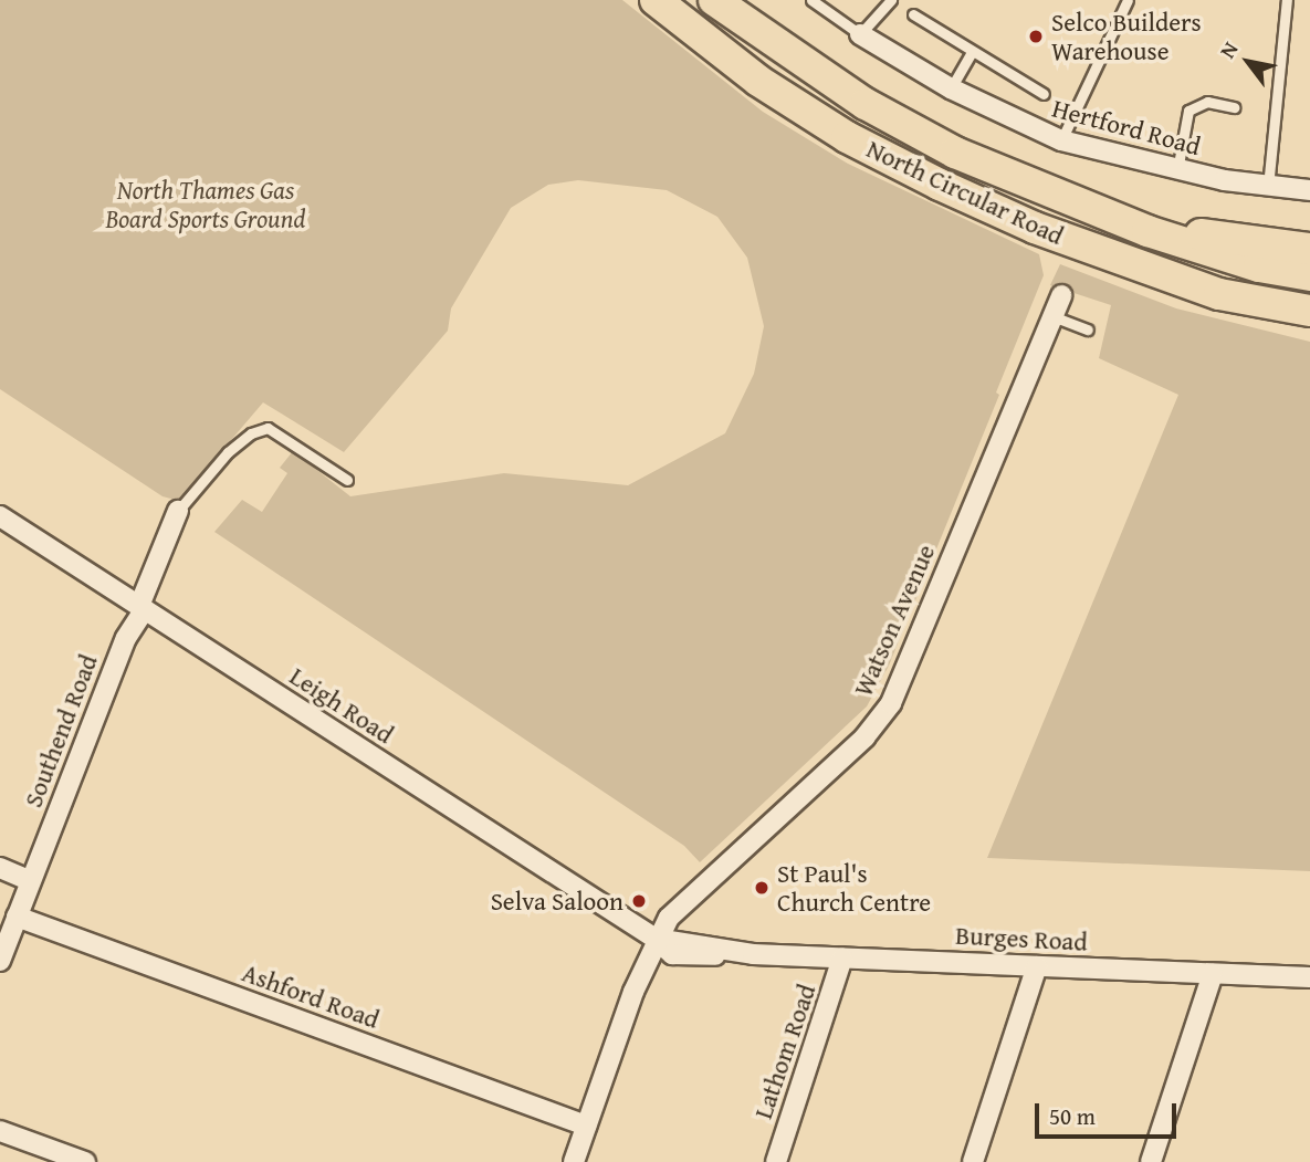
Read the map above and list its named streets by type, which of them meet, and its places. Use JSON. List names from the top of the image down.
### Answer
{
  "streets": {
    "highway": ["North Circular Road"],
    "street": [
      "Hertford Road",
      "Watson Avenue",
      "Leigh Road",
      "Southend Road",
      "Burges Road",
      "Ashford Road",
      "Lathom Road"
    ]
  },
  "crossings": [
    ["Watson Avenue", "Leigh Road"],
    ["Watson Avenue", "Burges Road"],
    ["Leigh Road", "Southend Road"],
    ["Leigh Road", "Burges Road"],
    ["Southend Road", "Ashford Road"],
    ["Burges Road", "Lathom Road"]
  ],
  "parks": ["North Thames Gas Board Sports Ground"],
  "places": ["Selco Builders Warehouse", "St Paul's Church Centre", "Selva Saloon"],
  "scale_bar": "50 m",
  "north": "top left"
}
